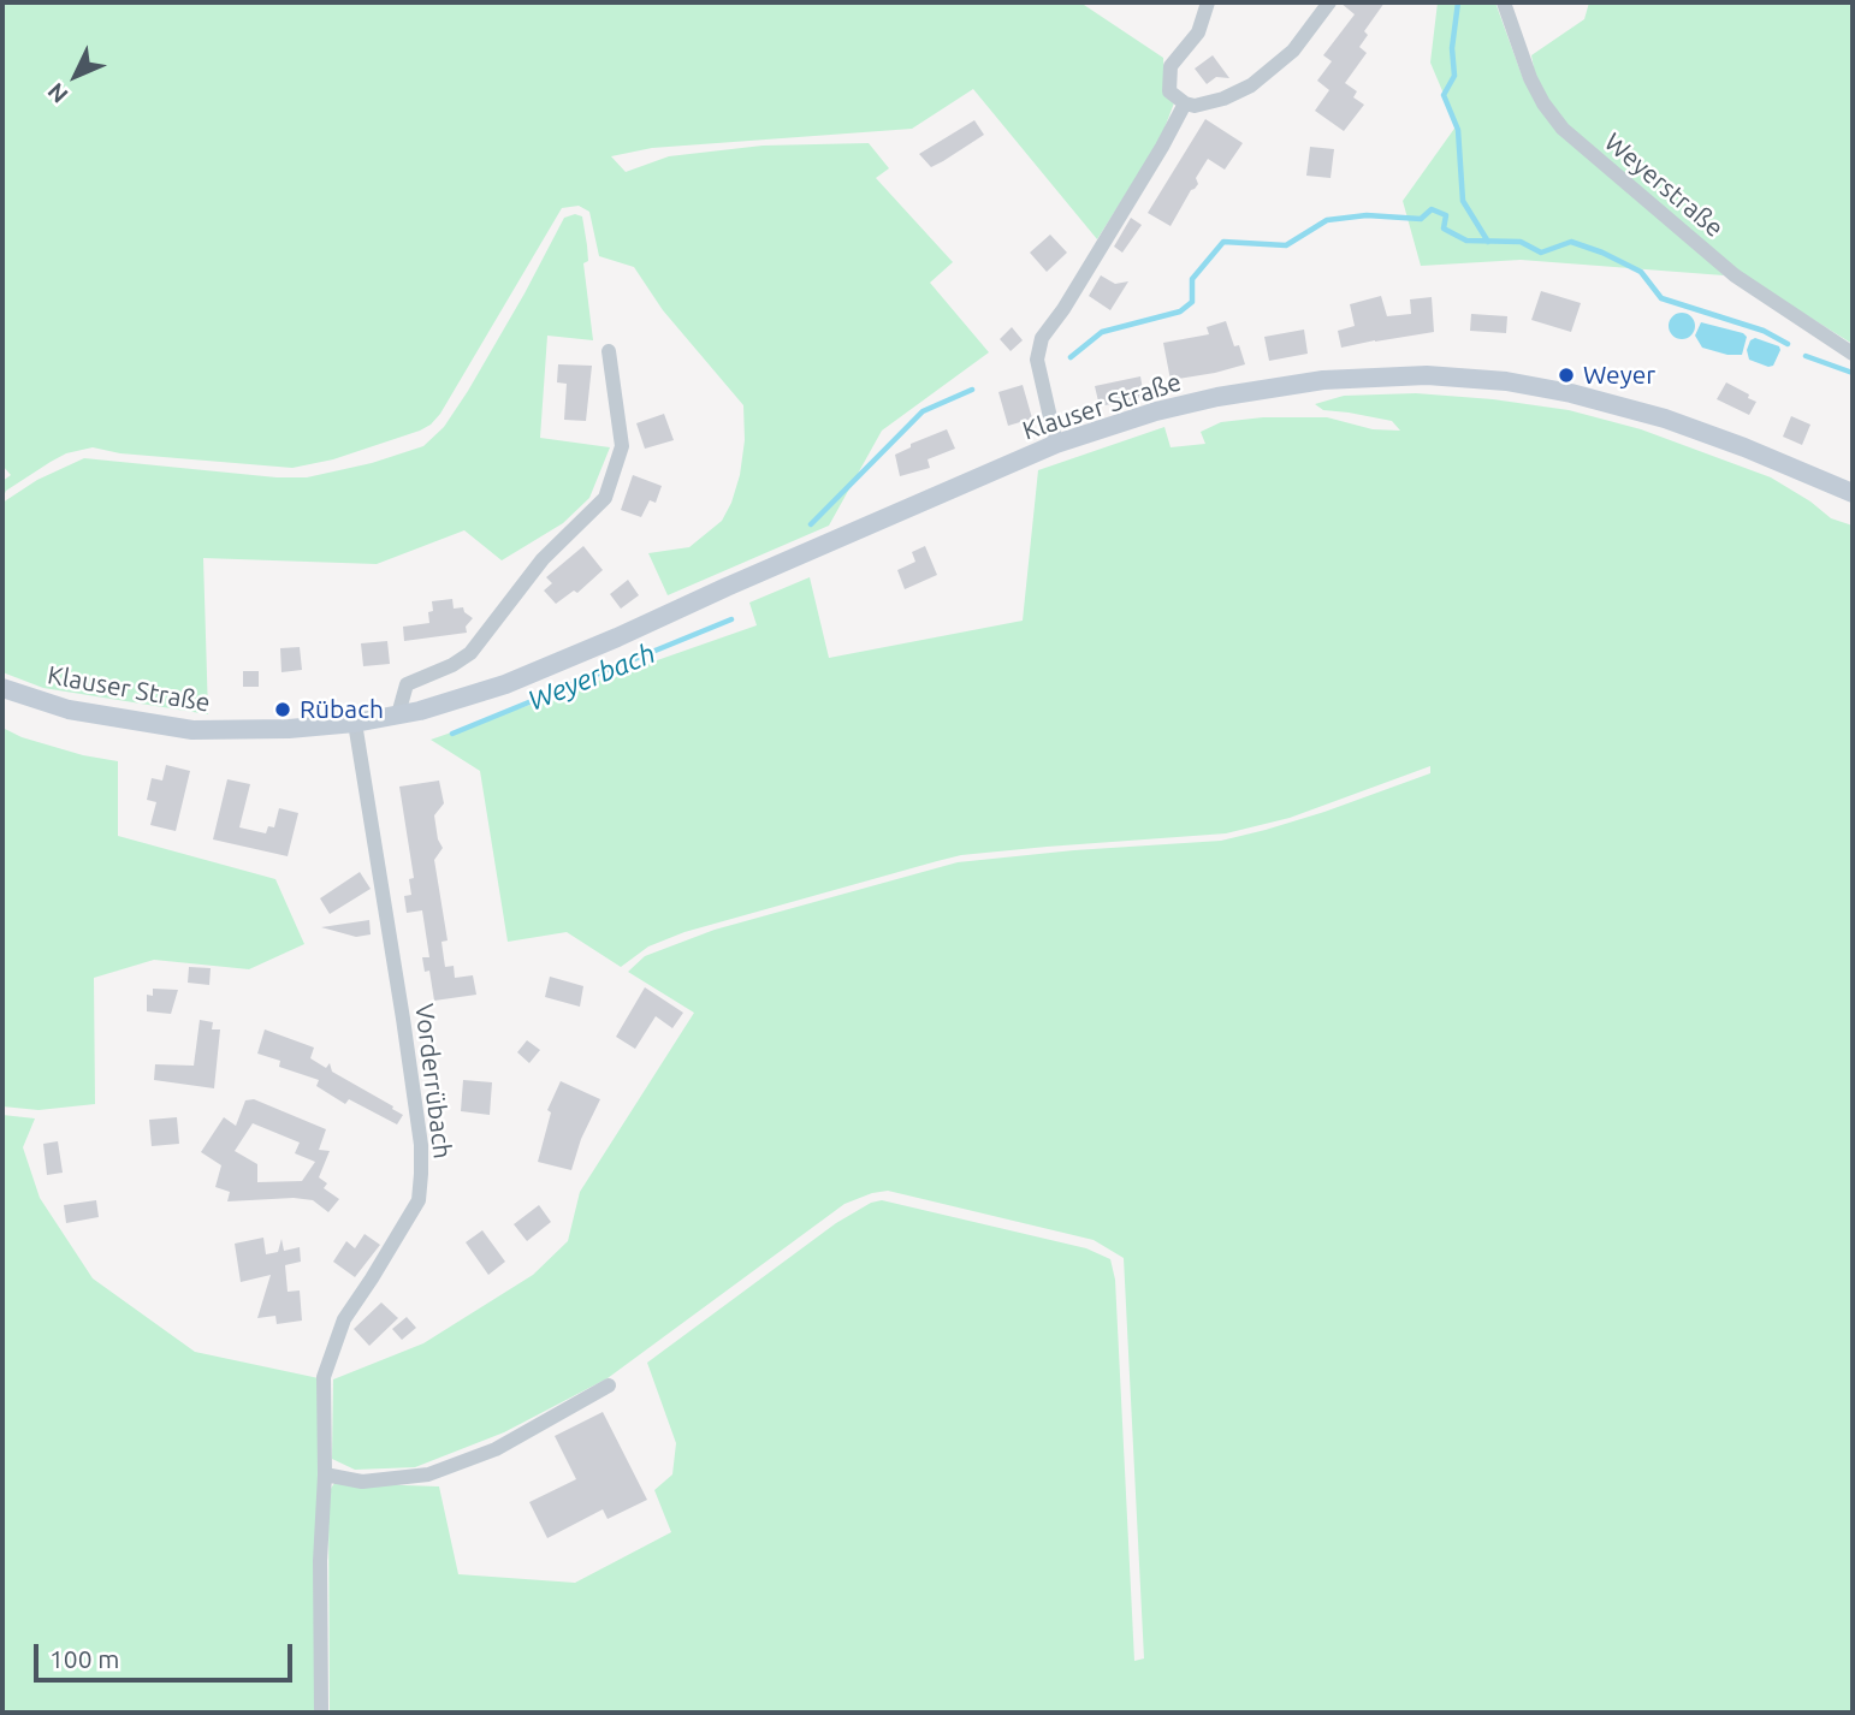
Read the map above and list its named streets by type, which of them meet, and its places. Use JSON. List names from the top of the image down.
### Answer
{
  "streets": {
    "main road": ["Klauser Straße"],
    "street": ["Weyerstraße", "Vorderrübach"]
  },
  "crossings": [
    ["Klauser Straße", "Vorderrübach"]
  ],
  "water": ["Weyerbach"],
  "places": ["Weyer", "Rübach"],
  "scale_bar": "100 m",
  "north": "bottom left"
}
